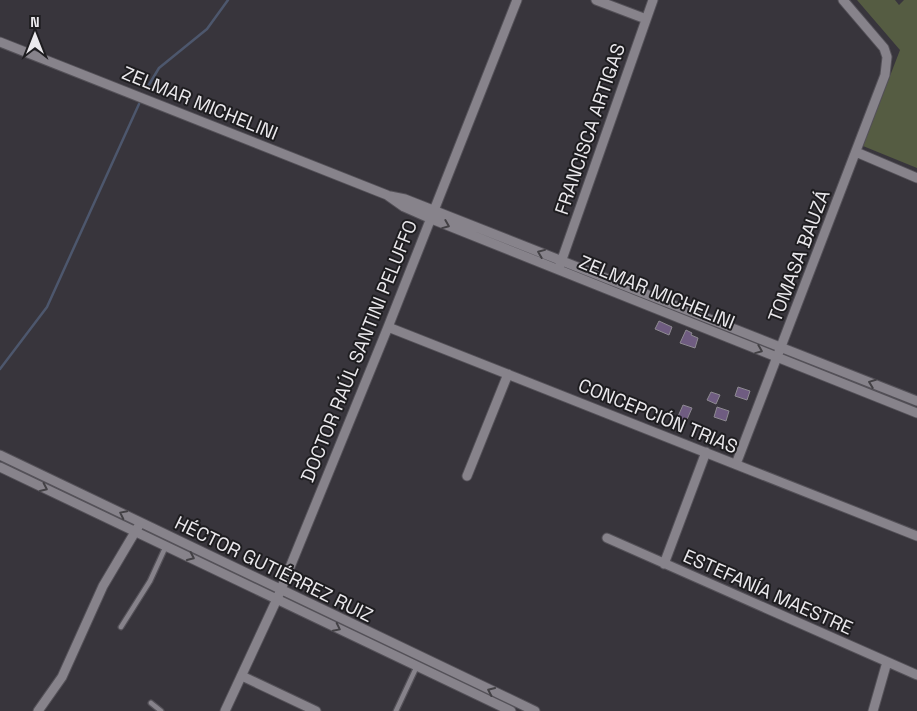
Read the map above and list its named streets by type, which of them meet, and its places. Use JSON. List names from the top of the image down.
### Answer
{
  "streets": {
    "street": [
      "ZELMAR MICHELINI",
      "FRANCISCA ARTIGAS",
      "TOMASA BAUZÁ",
      "DOCTOR RAÚL SANTINI PELUFFO",
      "CONCEPCIÓN TRIAS",
      "HÉCTOR GUTIÉRREZ RUIZ",
      "ESTEFANÍA MAESTRE"
    ]
  },
  "crossings": [
    ["ZELMAR MICHELINI", "FRANCISCA ARTIGAS"],
    ["ZELMAR MICHELINI", "TOMASA BAUZÁ"],
    ["ZELMAR MICHELINI", "DOCTOR RAÚL SANTINI PELUFFO"],
    ["TOMASA BAUZÁ", "CONCEPCIÓN TRIAS"],
    ["DOCTOR RAÚL SANTINI PELUFFO", "CONCEPCIÓN TRIAS"],
    ["DOCTOR RAÚL SANTINI PELUFFO", "HÉCTOR GUTIÉRREZ RUIZ"]
  ],
  "north": "top"
}
